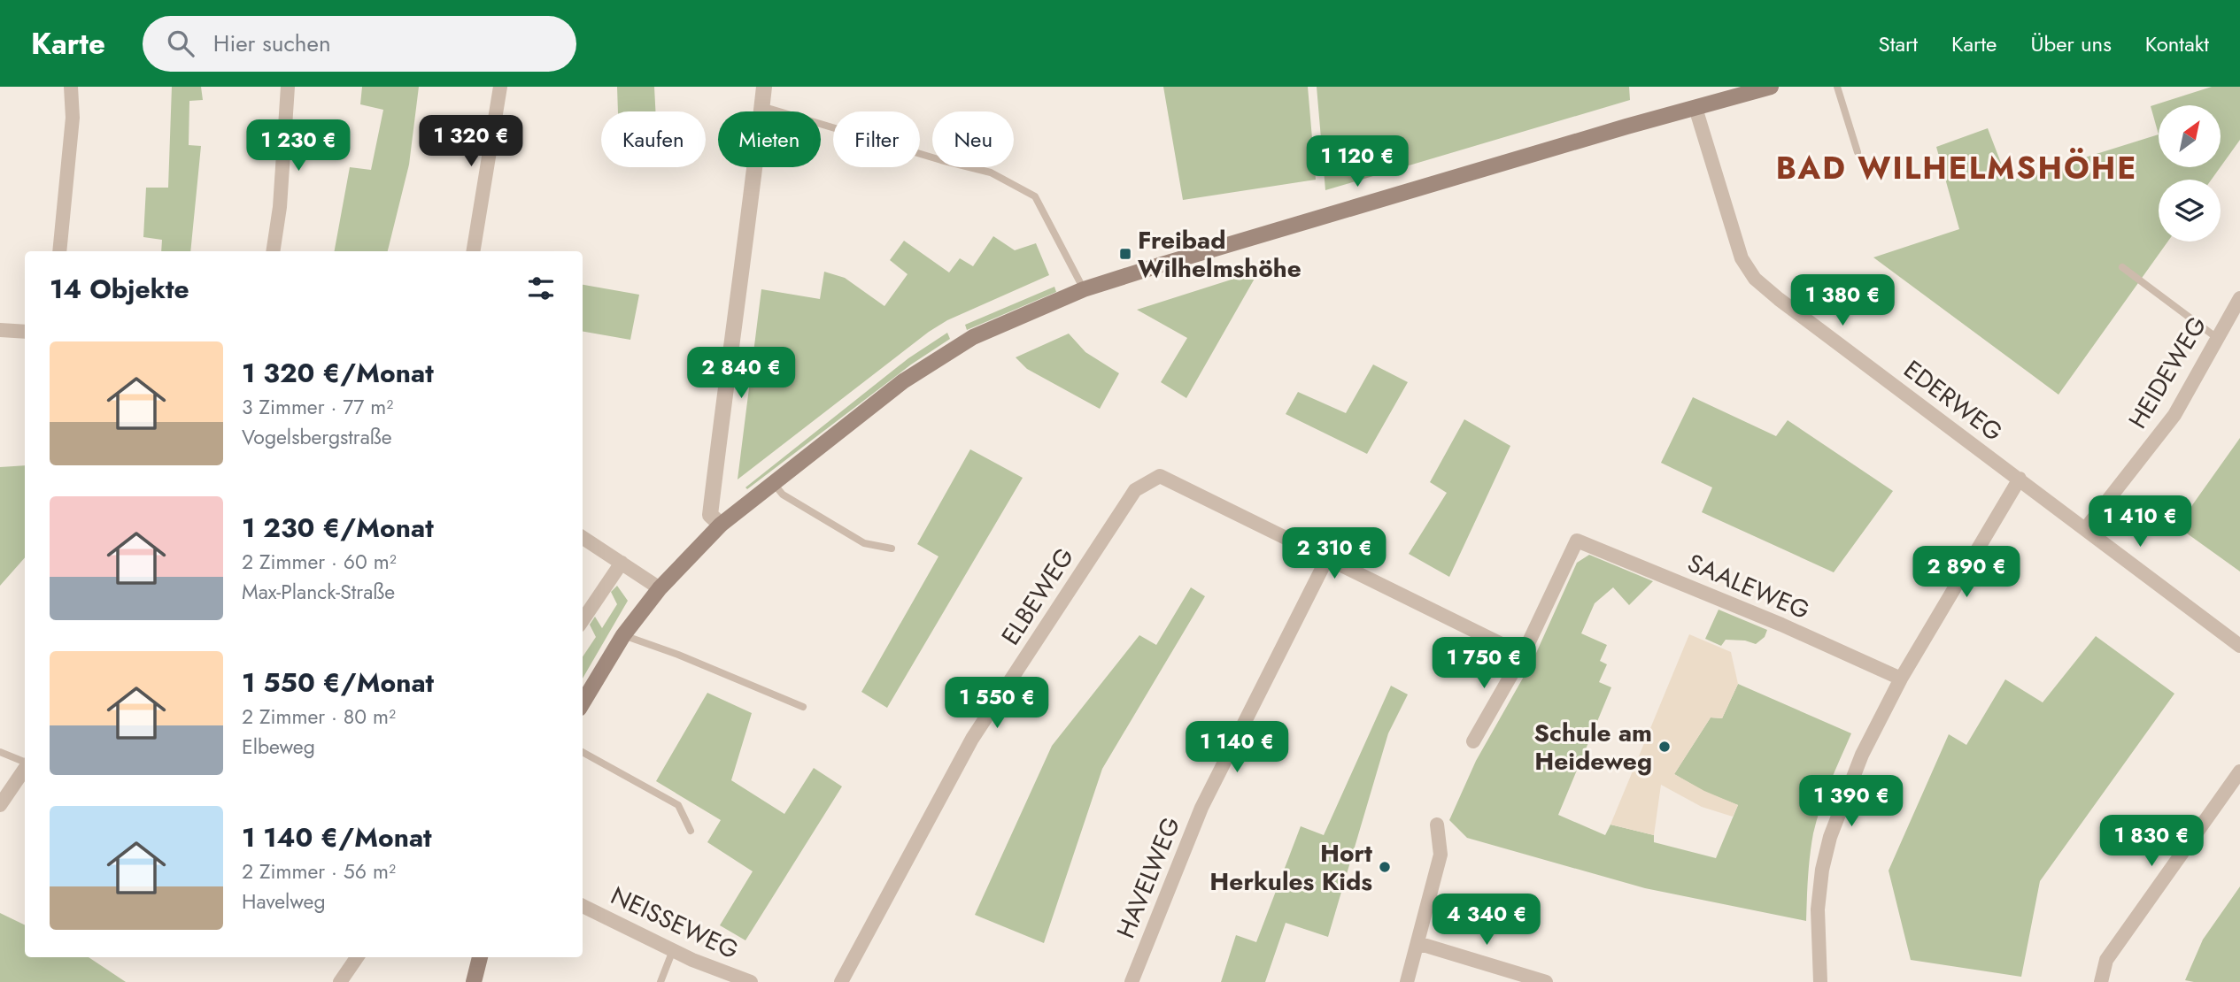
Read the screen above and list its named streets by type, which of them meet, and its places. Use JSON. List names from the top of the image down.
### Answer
{
  "streets": {
    "street": [
      "HEIDEWEG",
      "EDERWEG",
      "SAALEWEG",
      "ELBEWEG",
      "HAVELWEG",
      "NEISSEWEG"
    ]
  },
  "crossings": [
    ["HEIDEWEG", "EDERWEG"],
    ["ELBEWEG", "HAVELWEG"]
  ],
  "districts": ["BAD WILHELMSHÖHE"],
  "places": {
    "transit": ["Freibad Wilhelmshöhe"],
    "other": ["Schule am Heideweg", "Hort Herkules Kids"]
  },
  "north": "top right",
  "page": {
    "header": "Karte",
    "search": "Hier suchen",
    "nav": [
      "Start",
      "Karte",
      "Über uns",
      "Kontakt"
    ],
    "chip": [
      "Kaufen",
      "Mieten",
      "Filter",
      "Neu"
    ],
    "price": [
      "1 320 €",
      "1 230 €",
      "1 120 €",
      "1 380 €",
      "2 840 €",
      "1 410 €",
      "2 310 €",
      "2 890 €",
      "1 750 €",
      "1 550 €",
      "1 140 €",
      "1 390 €",
      "1 830 €",
      "4 340 €"
    ],
    "heading": "14 Objekte",
    "list": [
      {
        "name": "1 320 €/Monat",
        "note": "3 Zimmer · 77 m² · Vogelsbergstraße"
      },
      {
        "name": "1 230 €/Monat",
        "note": "2 Zimmer · 60 m² · Max-Planck-Straße"
      },
      {
        "name": "1 550 €/Monat",
        "note": "2 Zimmer · 80 m² · Elbeweg"
      },
      {
        "name": "1 140 €/Monat",
        "note": "2 Zimmer · 56 m² · Havelweg"
      }
    ]
  }
}
